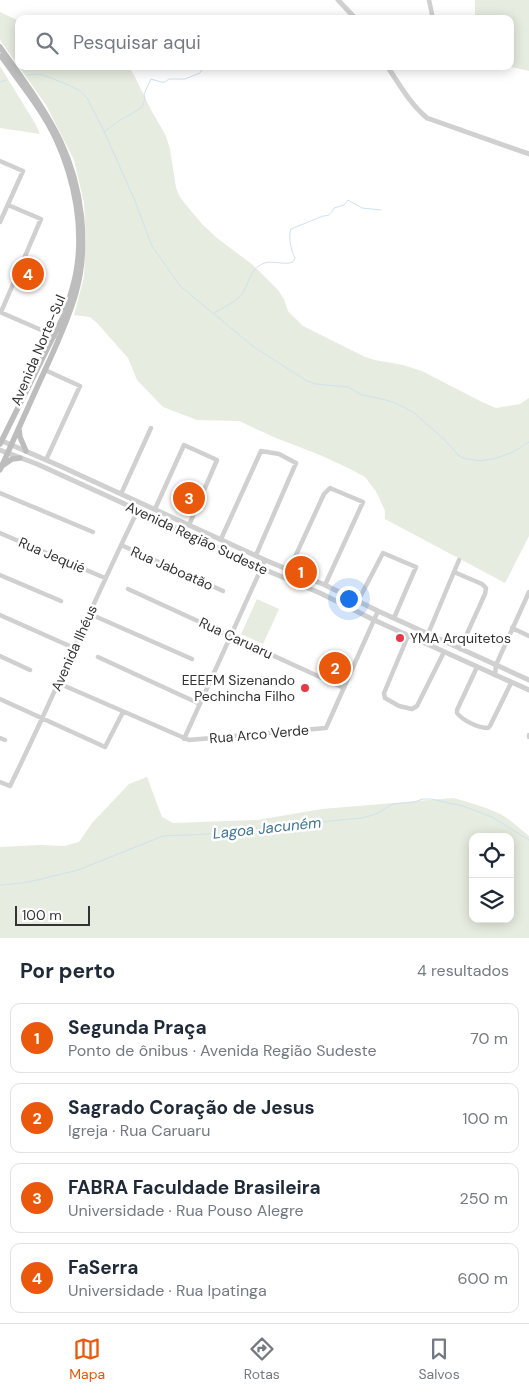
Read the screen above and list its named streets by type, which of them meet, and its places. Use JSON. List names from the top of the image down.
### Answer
{
  "streets": {
    "main road": ["Avenida Norte-Sul"],
    "street": [
      "Avenida Região Sudeste",
      "Rua Jequié",
      "Rua Jaboatão",
      "Rua Caruaru",
      "Avenida Ilhéus",
      "Rua Arco Verde"
    ]
  },
  "crossings": [
    ["Avenida Norte-Sul", "Avenida Região Sudeste"],
    ["Avenida Região Sudeste", "Avenida Ilhéus"],
    ["Avenida Região Sudeste", "Rua Arco Verde"],
    ["Rua Jequié", "Avenida Ilhéus"],
    ["Rua Jaboatão", "Avenida Ilhéus"],
    ["Rua Caruaru", "Rua Arco Verde"]
  ],
  "water": ["Lagoa Jacuném"],
  "places": ["YMA Arquitetos", "EEEFM Sizenando Pechincha Filho"],
  "scale_bar": "100 m",
  "page": {
    "search": "Pesquisar aqui",
    "pins": [
      "4",
      "3",
      "1",
      "2"
    ],
    "scale": "100 m",
    "heading": ["Por perto", "4 resultados"],
    "list": [
      {
        "mark": "1",
        "name": "Segunda Praça",
        "note": "Ponto de ônibus · Avenida Região Sudeste",
        "value": "70 m"
      },
      {
        "mark": "2",
        "name": "Sagrado Coração de Jesus",
        "note": "Igreja · Rua Caruaru",
        "value": "100 m"
      },
      {
        "mark": "3",
        "name": "FABRA Faculdade Brasileira",
        "note": "Universidade · Rua Pouso Alegre",
        "value": "250 m"
      },
      {
        "mark": "4",
        "name": "FaSerra",
        "note": "Universidade · Rua Ipatinga",
        "value": "600 m"
      }
    ],
    "nav": ["Mapa", "Rotas", "Salvos"]
  }
}
